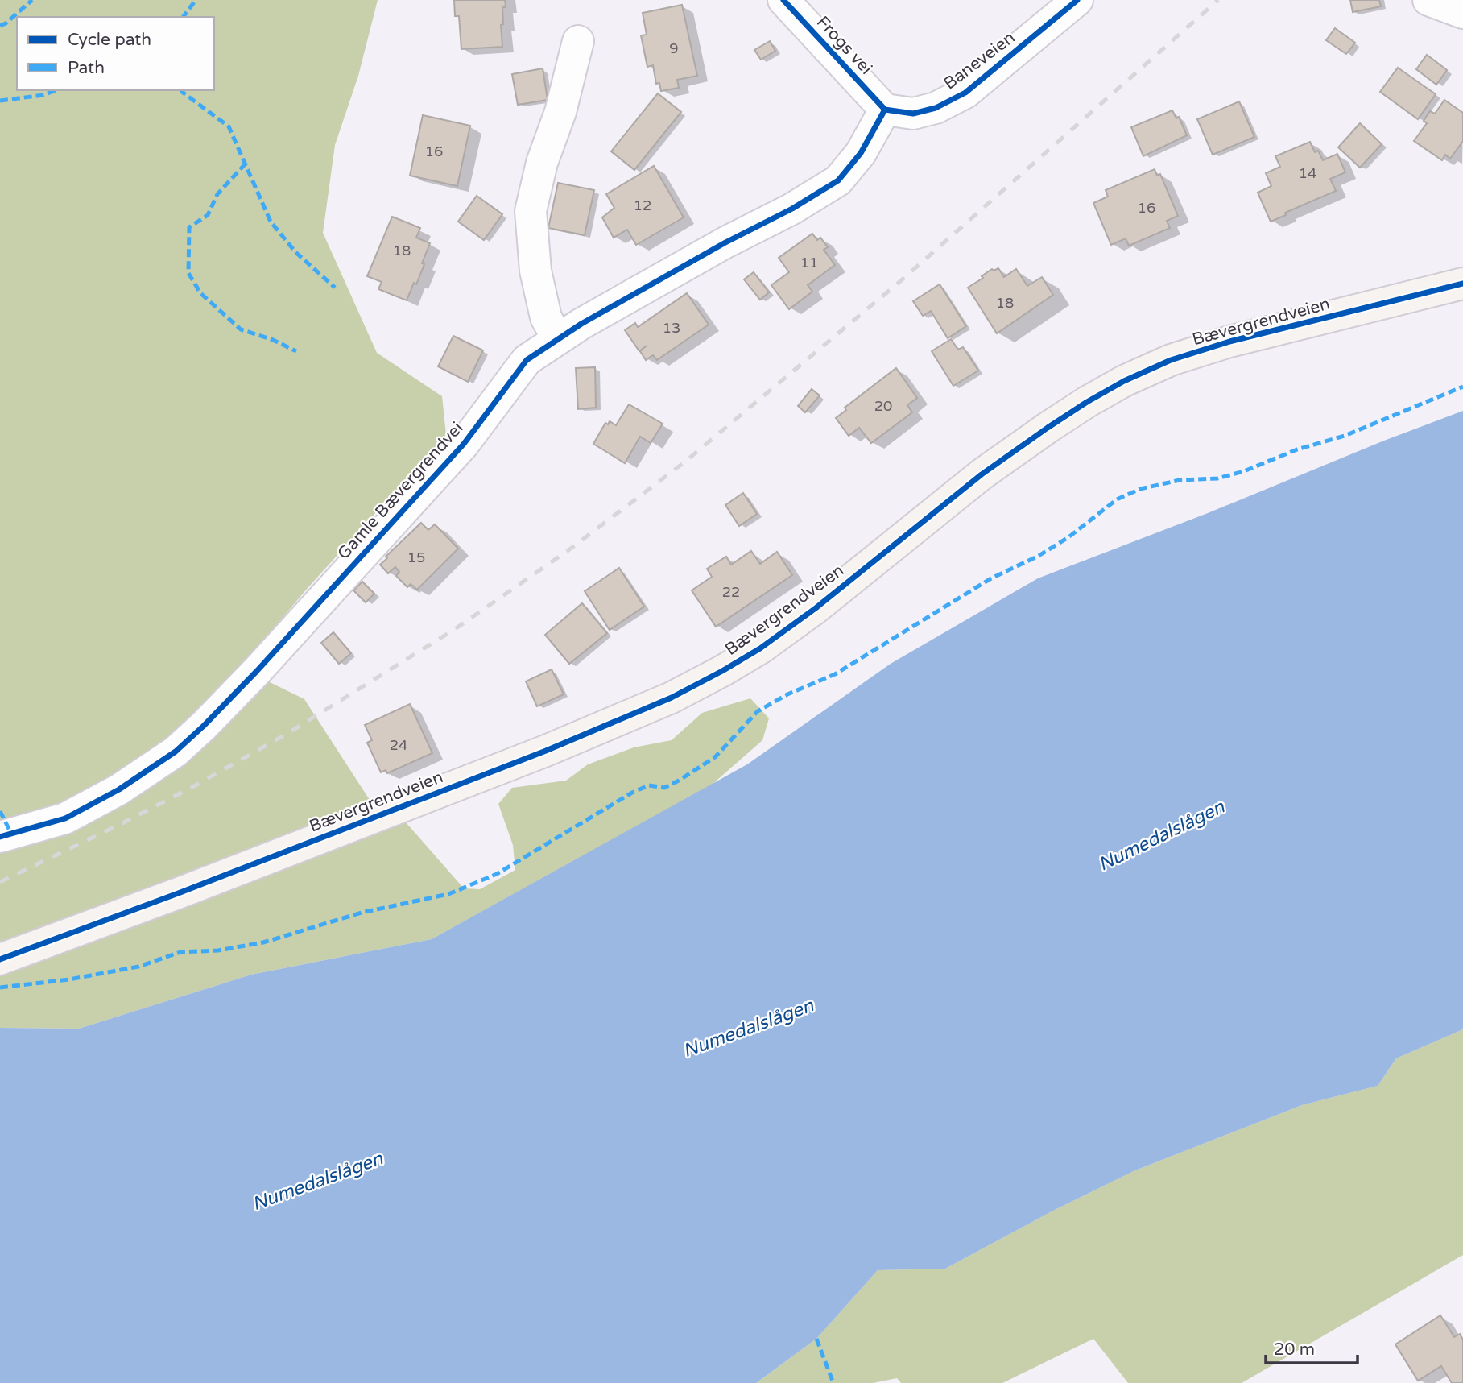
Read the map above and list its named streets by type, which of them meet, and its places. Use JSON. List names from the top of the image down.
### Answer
{
  "streets": {
    "main road": ["Bævergrendveien"],
    "street": ["Frogs vei", "Baneveien", "Gamle Bævergrendvei"]
  },
  "crossings": [
    ["Frogs vei", "Baneveien"],
    ["Frogs vei", "Gamle Bævergrendvei"],
    ["Baneveien", "Gamle Bævergrendvei"]
  ],
  "water": ["Numedalslågen"],
  "house_numbers": [
    "9",
    "16",
    "14",
    "12",
    "16",
    "18",
    "11",
    "18",
    "13",
    "20",
    "15",
    "22",
    "24"
  ],
  "legend": ["Cycle path", "Path"],
  "scale_bar": "20 m"
}
